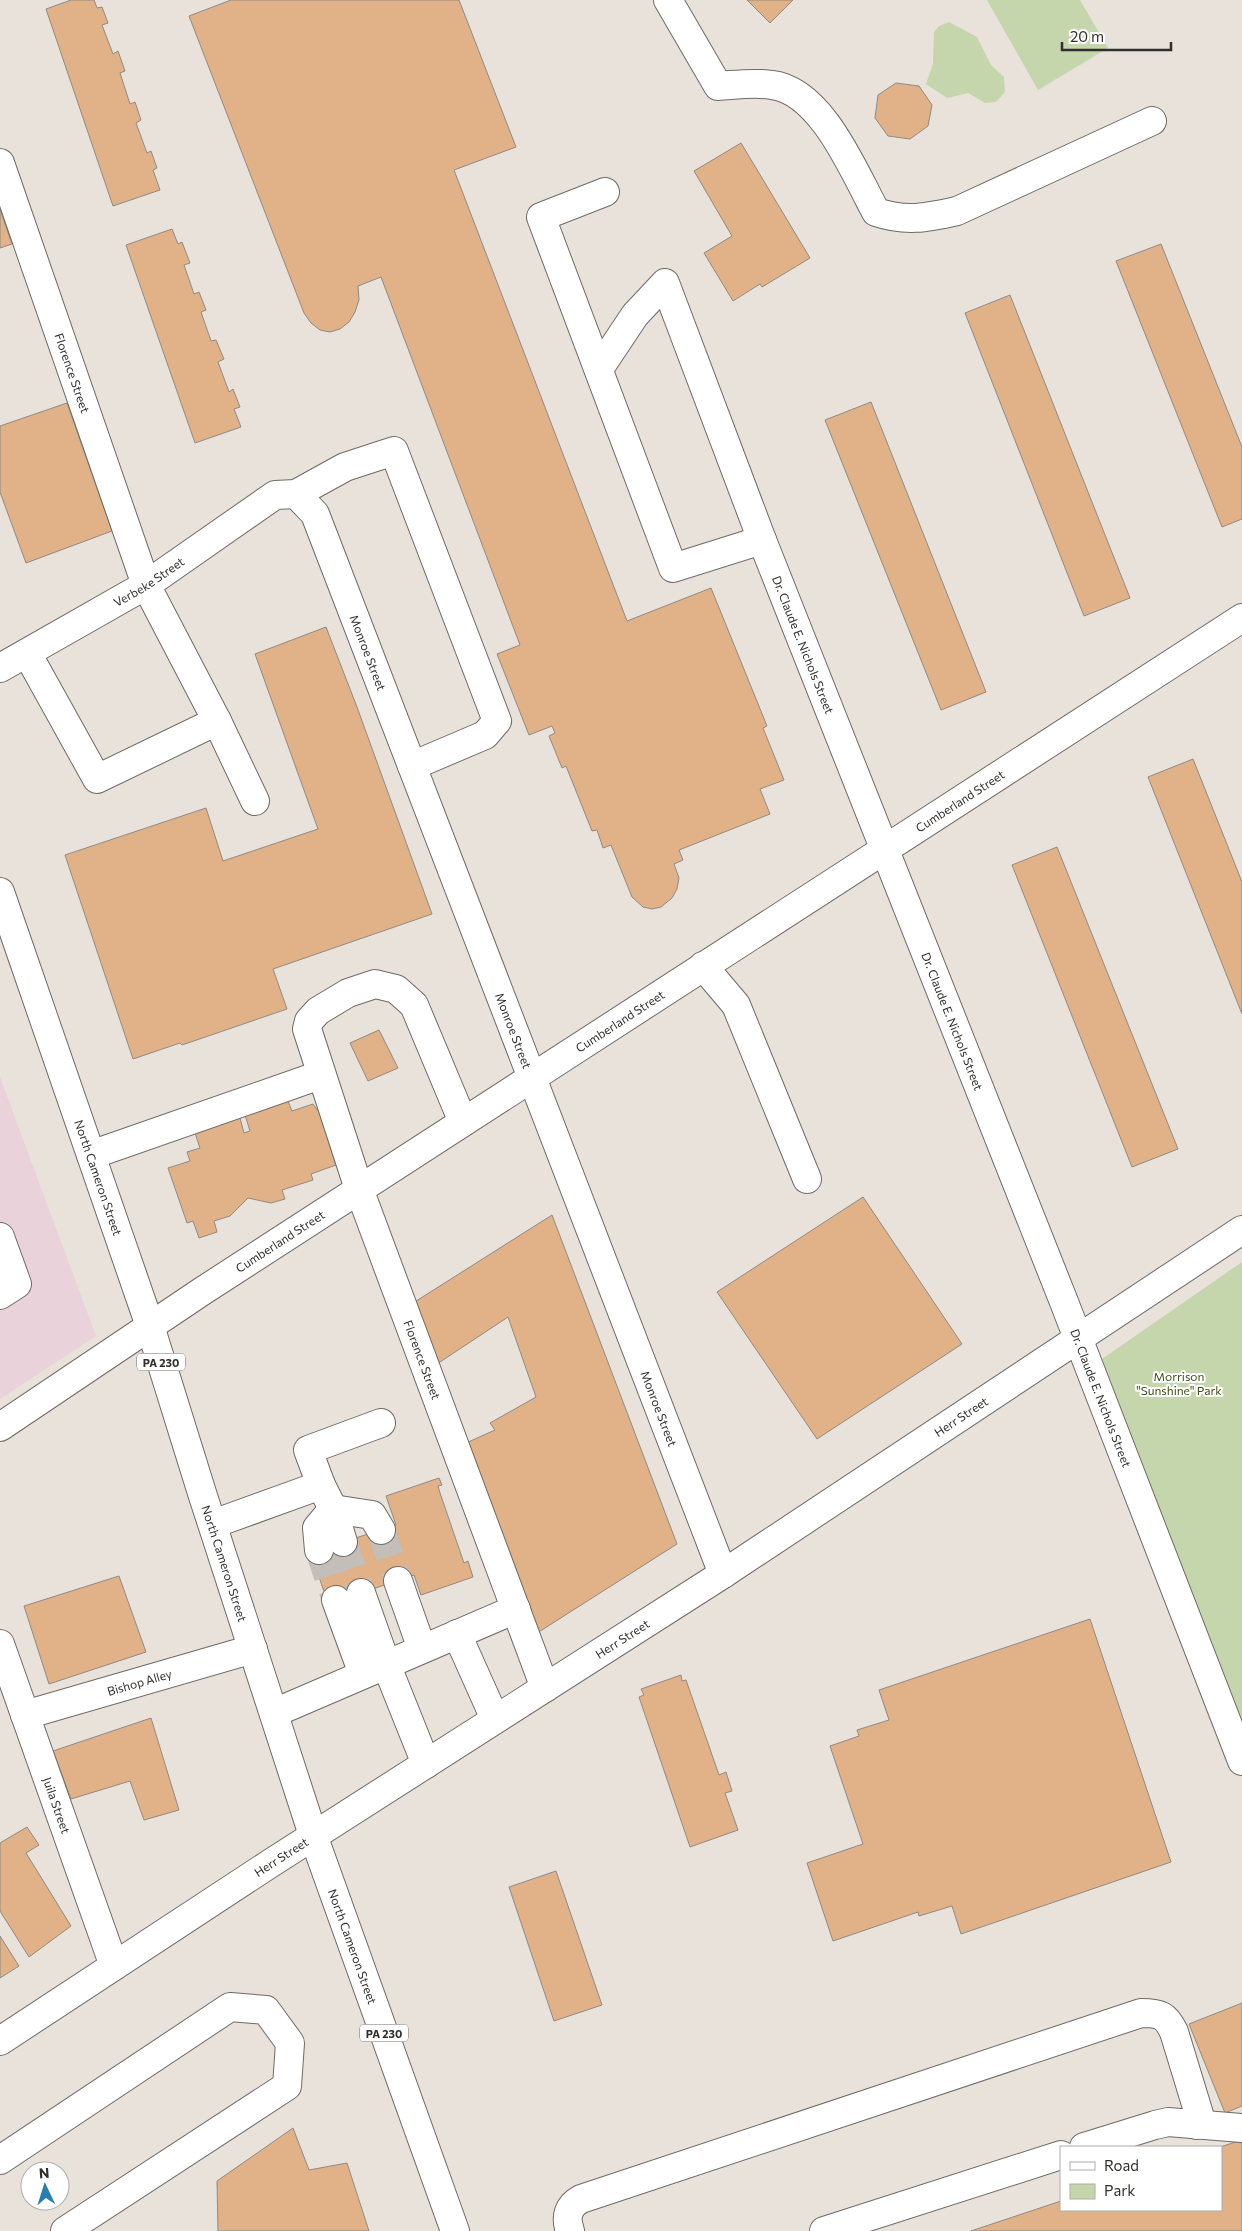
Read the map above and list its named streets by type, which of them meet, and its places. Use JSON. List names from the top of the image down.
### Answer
{
  "streets": {
    "main road": [
      "Florence Street",
      "Verbeke Street",
      "Dr. Claude E. Nichols Street",
      "Monroe Street",
      "Cumberland Street",
      "North Cameron Street",
      "PA 230",
      "Herr Street",
      "Bishop Alley",
      "Juila Street"
    ]
  },
  "crossings": [
    ["Florence Street", "Verbeke Street"],
    ["Florence Street", "Cumberland Street"],
    ["Florence Street", "Herr Street"],
    ["Verbeke Street", "Monroe Street"],
    ["Dr. Claude E. Nichols Street", "Cumberland Street"],
    ["Dr. Claude E. Nichols Street", "Herr Street"],
    ["Monroe Street", "Cumberland Street"],
    ["Monroe Street", "Herr Street"],
    ["Cumberland Street", "North Cameron Street"],
    ["North Cameron Street", "Herr Street"],
    ["North Cameron Street", "Bishop Alley"],
    ["Herr Street", "Juila Street"],
    ["Bishop Alley", "Juila Street"]
  ],
  "parks": ["Morrison \"Sunshine\" Park"],
  "legend": ["Road", "Park"],
  "scale_bar": "20 m",
  "north": "top"
}
